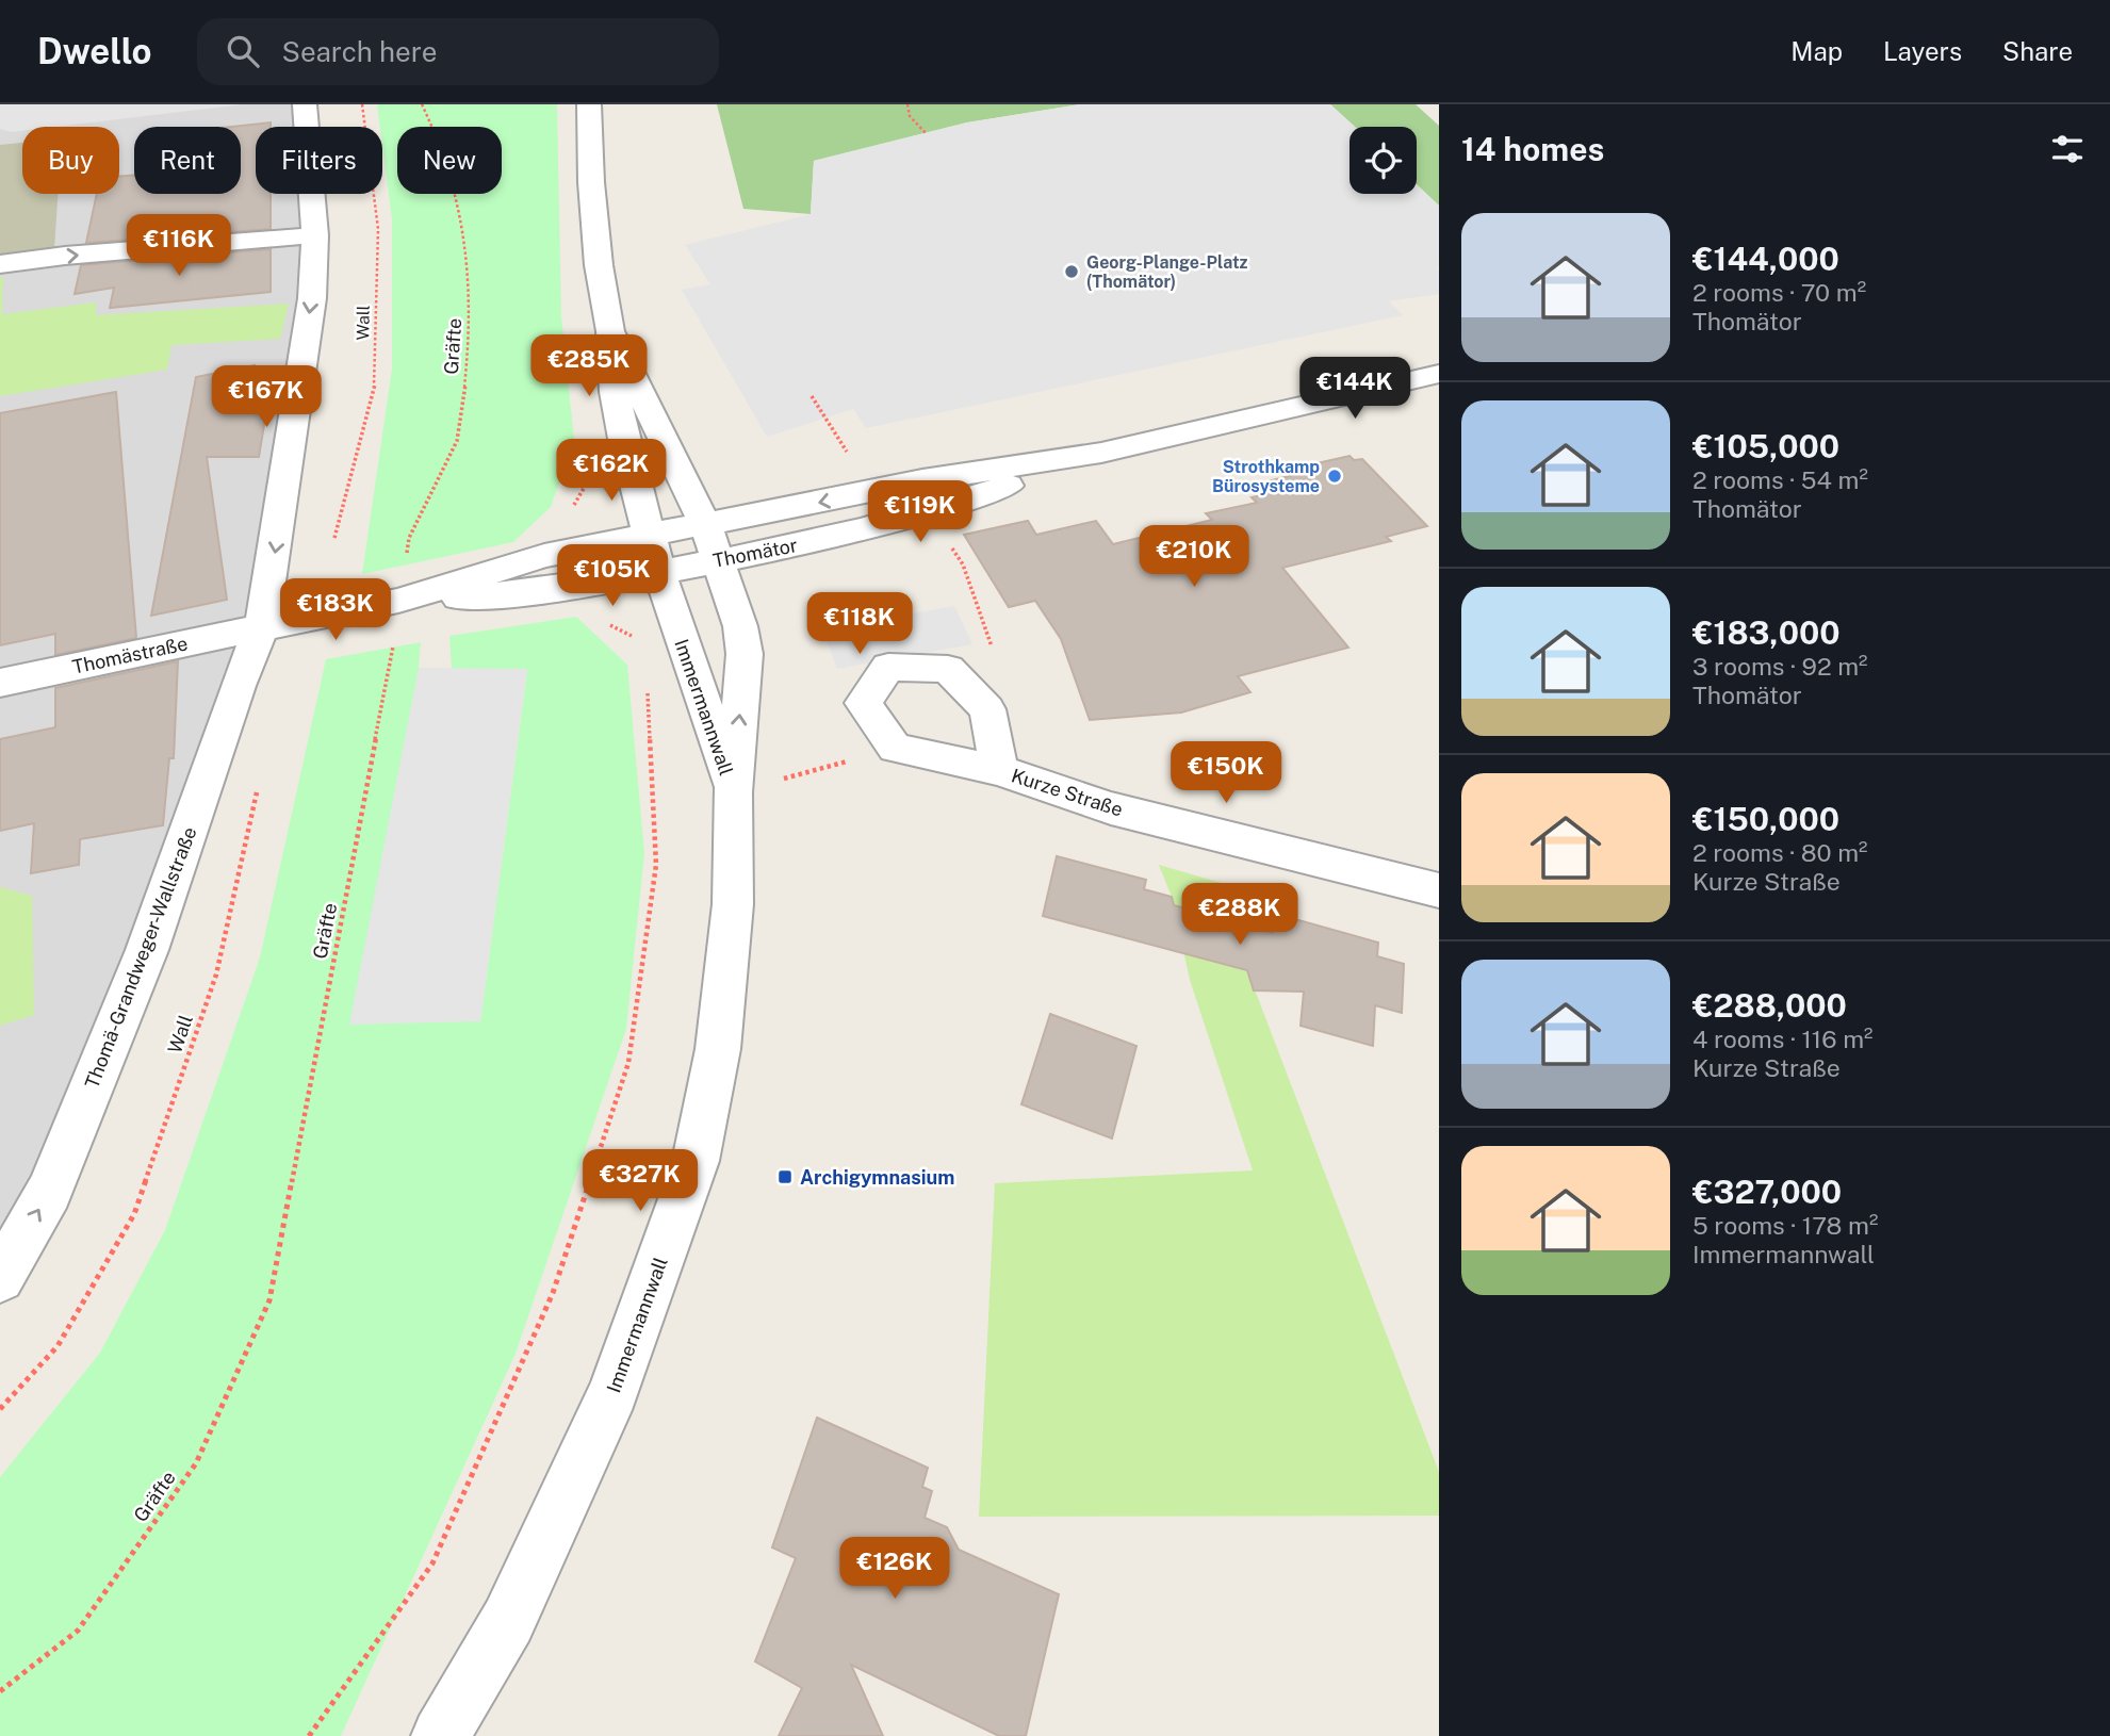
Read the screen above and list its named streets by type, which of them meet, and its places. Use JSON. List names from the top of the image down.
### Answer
{
  "streets": {
    "street": [
      "Thomätor",
      "Thomästraße",
      "Immermannwall",
      "Kurze Straße",
      "Thomä-Grandweger-Wallstraße"
    ],
    "path": ["Wall", "Gräfte"]
  },
  "crossings": [
    ["Gräfte", "Thomätor"],
    ["Thomätor", "Thomästraße"],
    ["Thomätor", "Immermannwall"],
    ["Thomätor", "Thomä-Grandweger-Wallstraße"],
    ["Thomästraße", "Thomä-Grandweger-Wallstraße"]
  ],
  "places": {
    "other": ["Georg-Plange-Platz (Thomätor)", "Strothkamp Bürosysteme"],
    "transit": ["Archigymnasium"]
  },
  "page": {
    "header": "Dwello",
    "search": "Search here",
    "nav": ["Map", "Layers", "Share"],
    "heading": "14 homes",
    "chip": [
      "Buy",
      "Rent",
      "Filters",
      "New"
    ],
    "list": [
      {
        "name": "€144,000",
        "note": "2 rooms · 70 m² · Thomätor"
      },
      {
        "name": "€105,000",
        "note": "2 rooms · 54 m² · Thomätor"
      },
      {
        "name": "€183,000",
        "note": "3 rooms · 92 m² · Thomätor"
      },
      {
        "name": "€150,000",
        "note": "2 rooms · 80 m² · Kurze Straße"
      },
      {
        "name": "€288,000",
        "note": "4 rooms · 116 m² · Kurze Straße"
      },
      {
        "name": "€327,000",
        "note": "5 rooms · 178 m² · Immermannwall"
      }
    ],
    "price": [
      "€116K",
      "€285K",
      "€144K",
      "€167K",
      "€162K",
      "€119K",
      "€210K",
      "€105K",
      "€183K",
      "€118K",
      "€150K",
      "€288K",
      "€327K",
      "€126K"
    ]
  }
}
